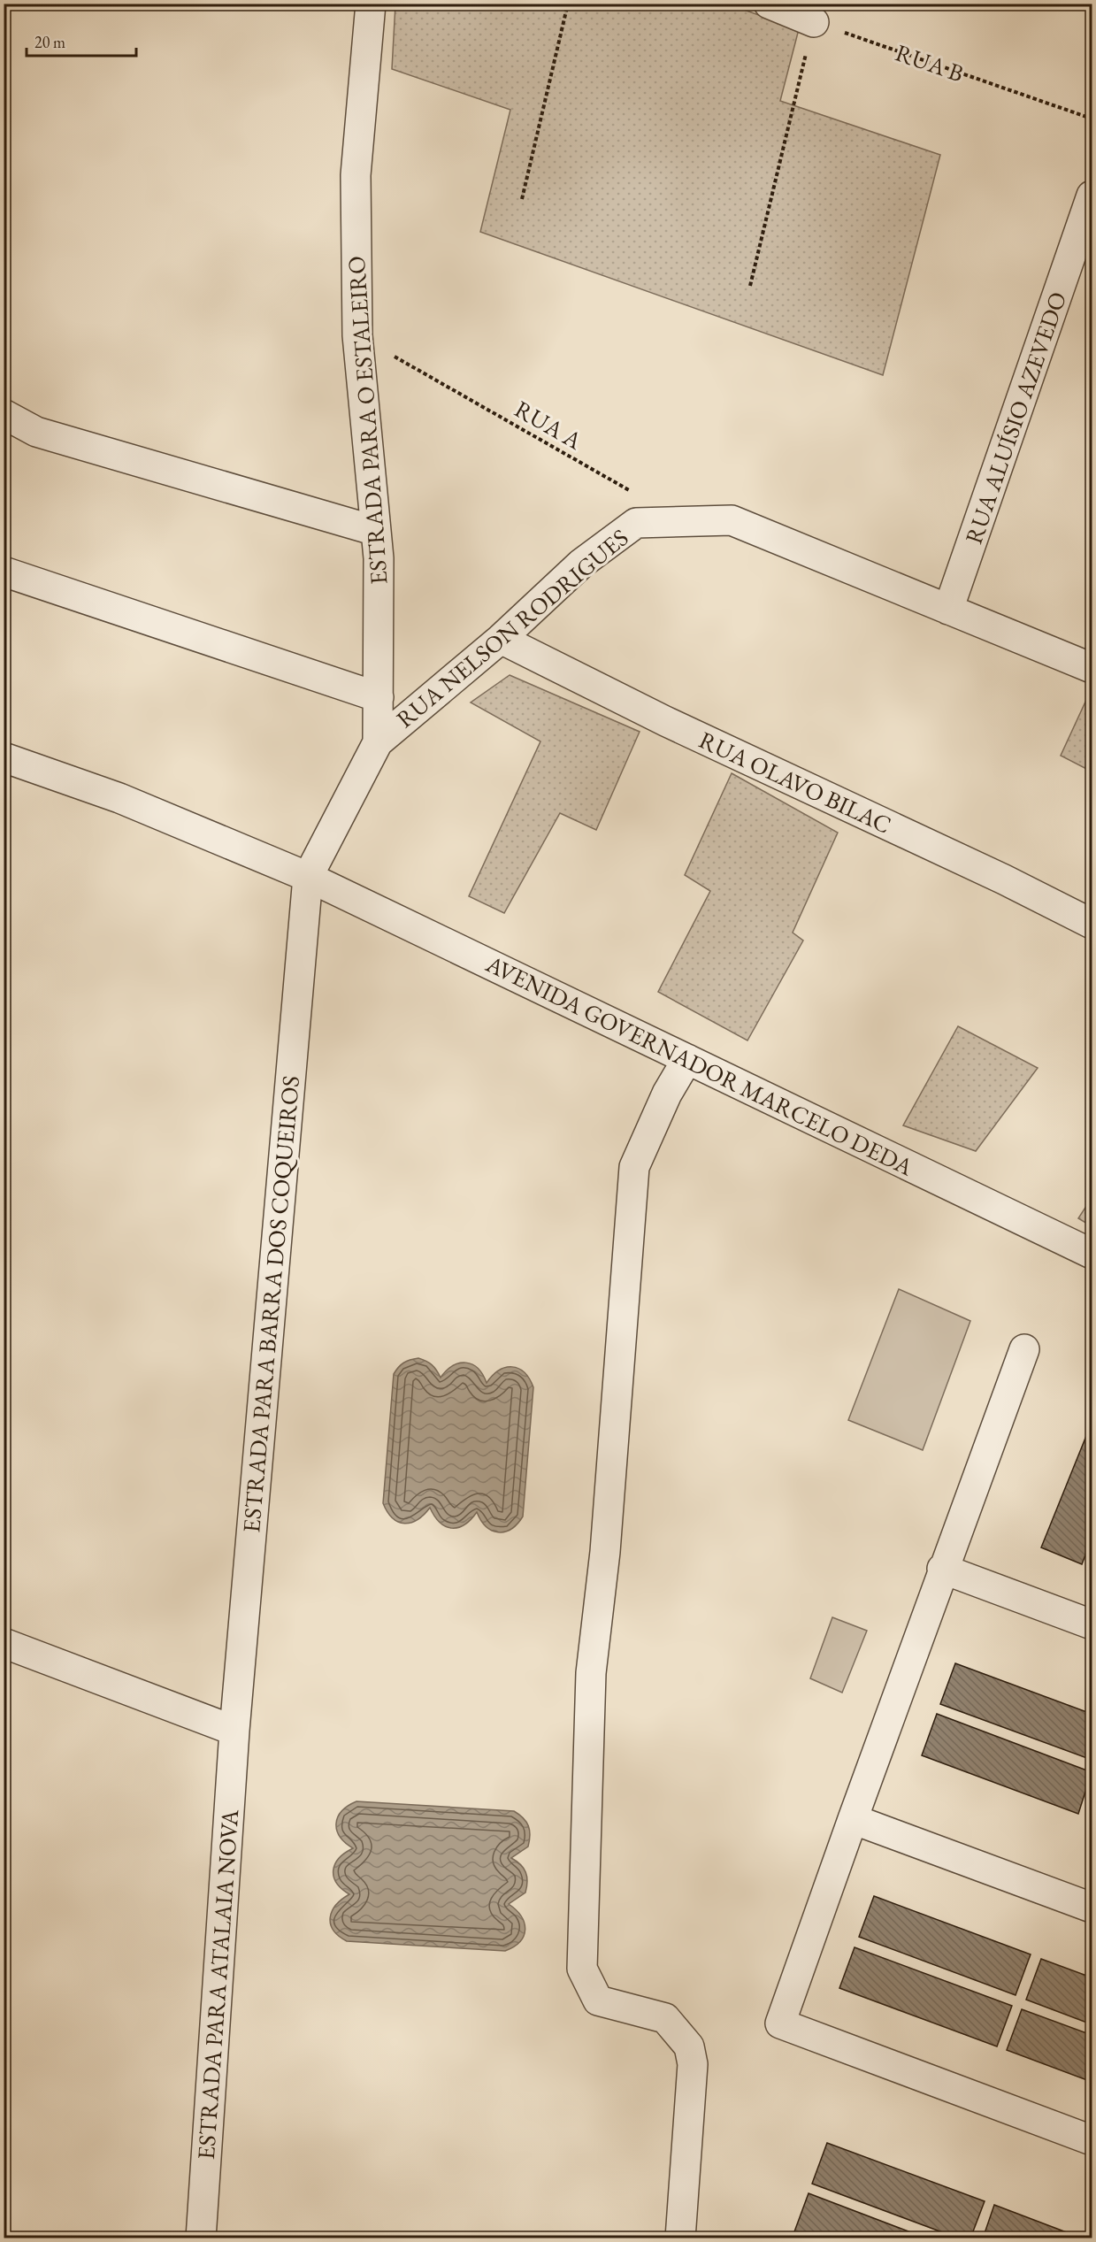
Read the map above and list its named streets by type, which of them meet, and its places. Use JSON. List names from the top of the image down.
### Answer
{
  "streets": {
    "street": [
      "RUA ALUÍSIO AZEVEDO",
      "ESTRADA PARA O ESTALEIRO",
      "RUA NELSON RODRIGUES",
      "RUA OLAVO BILAC",
      "AVENIDA GOVERNADOR MARCELO DEDA",
      "ESTRADA PARA BARRA DOS COQUEIROS",
      "ESTRADA PARA ATALAIA NOVA"
    ],
    "path": ["RUA B", "RUA A"]
  },
  "crossings": [
    ["RUA ALUÍSIO AZEVEDO", "RUA NELSON RODRIGUES"],
    ["ESTRADA PARA O ESTALEIRO", "RUA A"],
    ["ESTRADA PARA O ESTALEIRO", "RUA NELSON RODRIGUES"],
    ["RUA NELSON RODRIGUES", "RUA OLAVO BILAC"],
    ["RUA NELSON RODRIGUES", "AVENIDA GOVERNADOR MARCELO DEDA"],
    ["RUA NELSON RODRIGUES", "ESTRADA PARA BARRA DOS COQUEIROS"],
    ["AVENIDA GOVERNADOR MARCELO DEDA", "ESTRADA PARA BARRA DOS COQUEIROS"],
    ["ESTRADA PARA BARRA DOS COQUEIROS", "ESTRADA PARA ATALAIA NOVA"]
  ],
  "scale_bar": "20 m"
}
